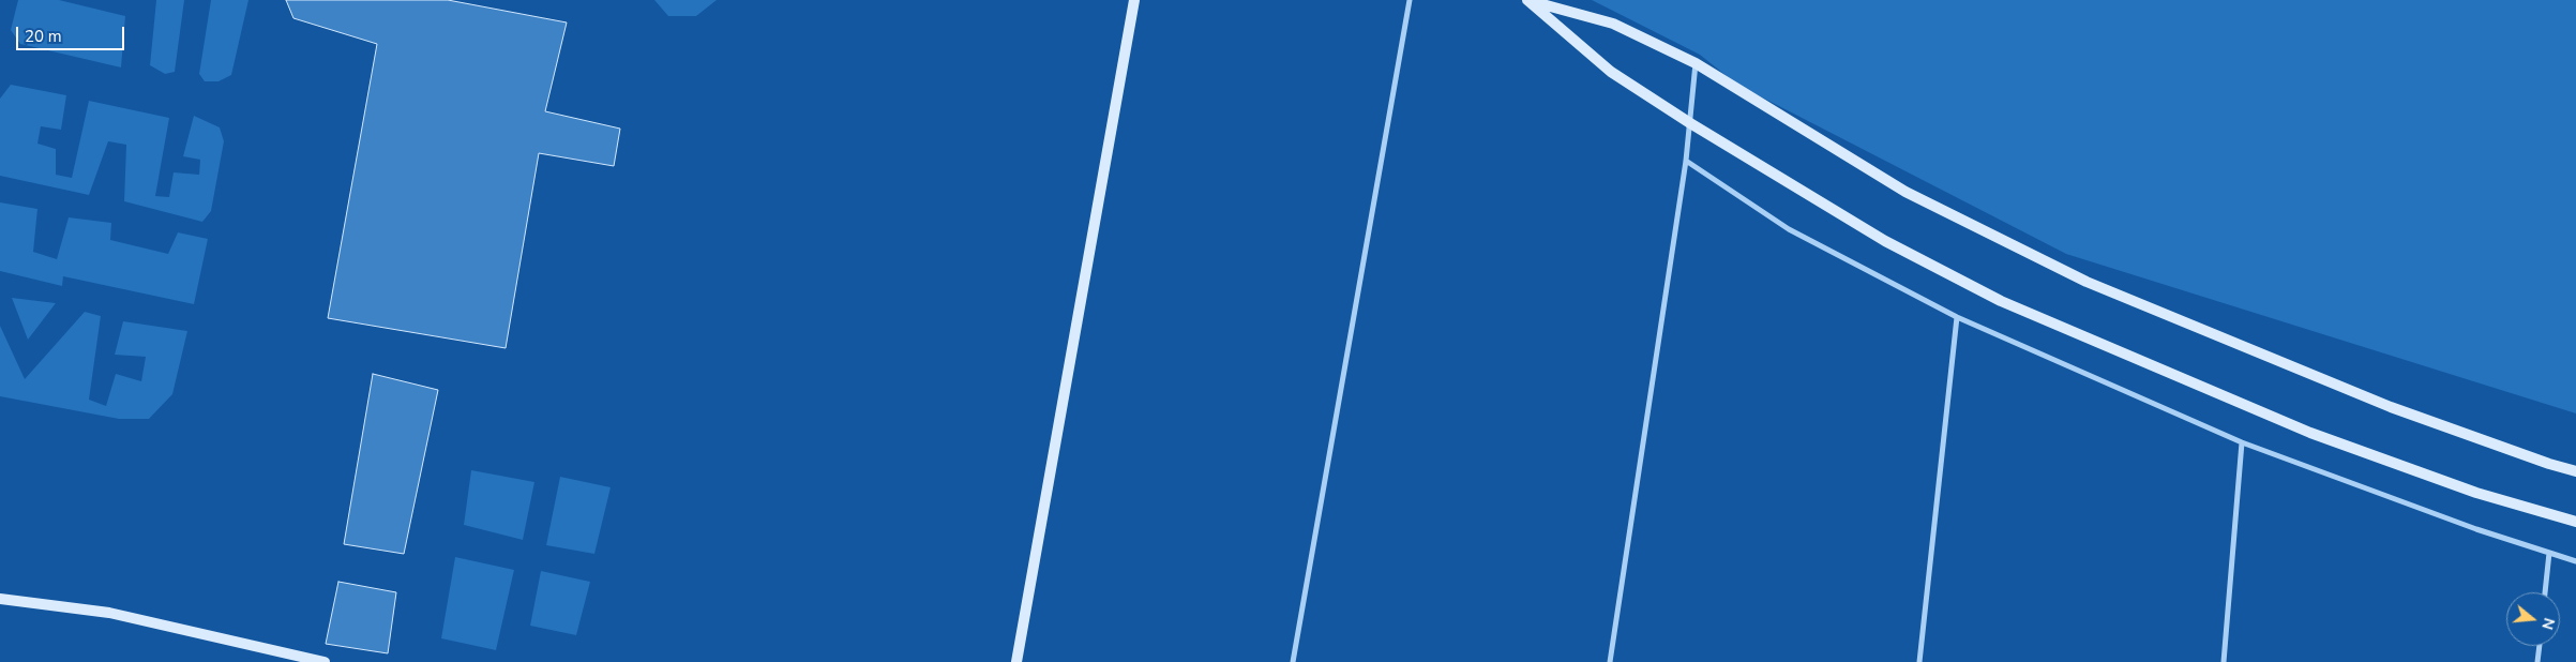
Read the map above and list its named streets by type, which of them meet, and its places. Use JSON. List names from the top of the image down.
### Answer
{
  "scale_bar": "20 m",
  "north": "right"
}
